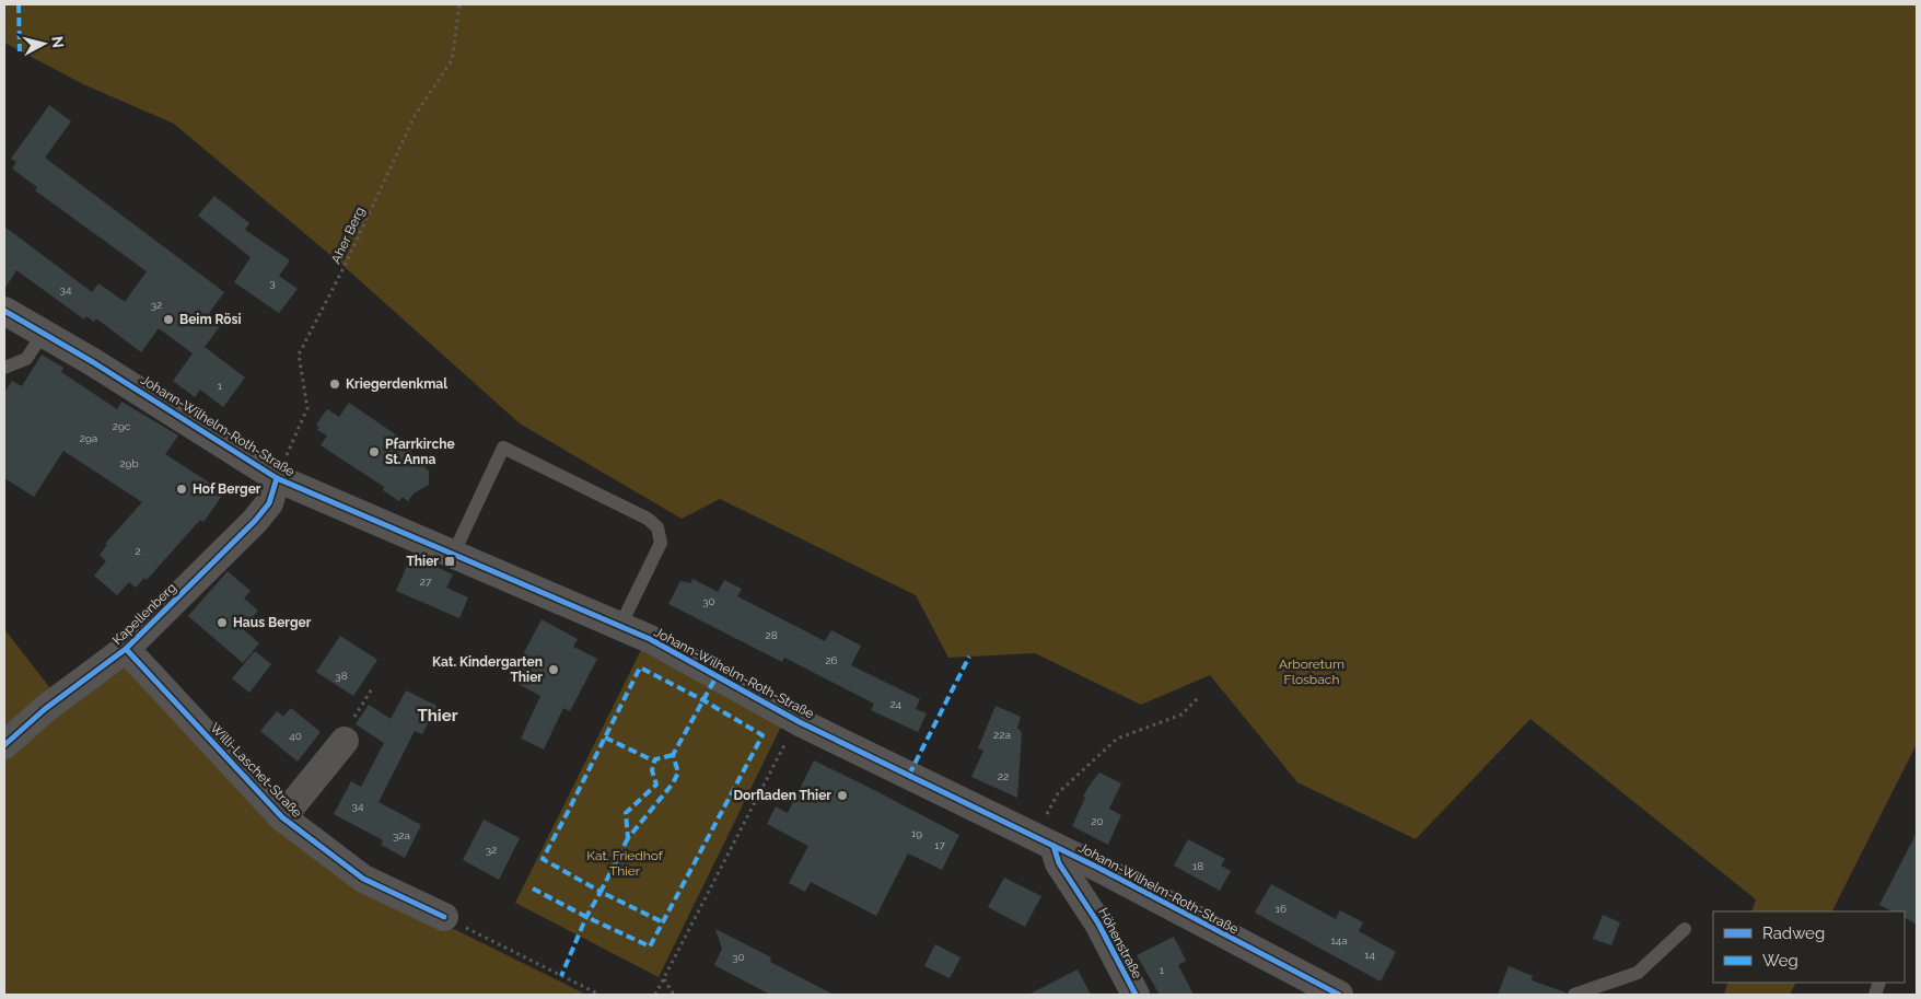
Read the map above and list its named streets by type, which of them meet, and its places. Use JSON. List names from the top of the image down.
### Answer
{
  "streets": {
    "street": [
      "Johann-Wilhelm-Roth-Straße",
      "Kapellenberg",
      "Willi-Laschet-Straße",
      "Höhenstraße"
    ],
    "path": ["Aher Berg"]
  },
  "crossings": [
    ["Aher Berg", "Johann-Wilhelm-Roth-Straße"],
    ["Aher Berg", "Kapellenberg"],
    ["Johann-Wilhelm-Roth-Straße", "Kapellenberg"],
    ["Johann-Wilhelm-Roth-Straße", "Höhenstraße"],
    ["Kapellenberg", "Willi-Laschet-Straße"]
  ],
  "districts": ["Thier"],
  "parks": ["Arboretum Flosbach", "Kat. Friedhof Thier"],
  "places": {
    "other": [
      "Beim Rösi",
      "Kriegerdenkmal",
      "Pfarrkirche St. Anna",
      "Hof Berger",
      "Haus Berger",
      "Kat. Kindergarten Thier",
      "Dorfladen Thier"
    ],
    "transit": ["Thier"]
  },
  "house_numbers": [
    "3",
    "34",
    "32",
    "1",
    "29c",
    "29a",
    "29b",
    "2",
    "27",
    "30",
    "28",
    "26",
    "38",
    "24",
    "22a",
    "40",
    "22",
    "34",
    "20",
    "19",
    "32a",
    "17",
    "32",
    "18",
    "16",
    "14a",
    "14",
    "30",
    "1"
  ],
  "legend": ["Radweg", "Weg"],
  "north": "right"
}
